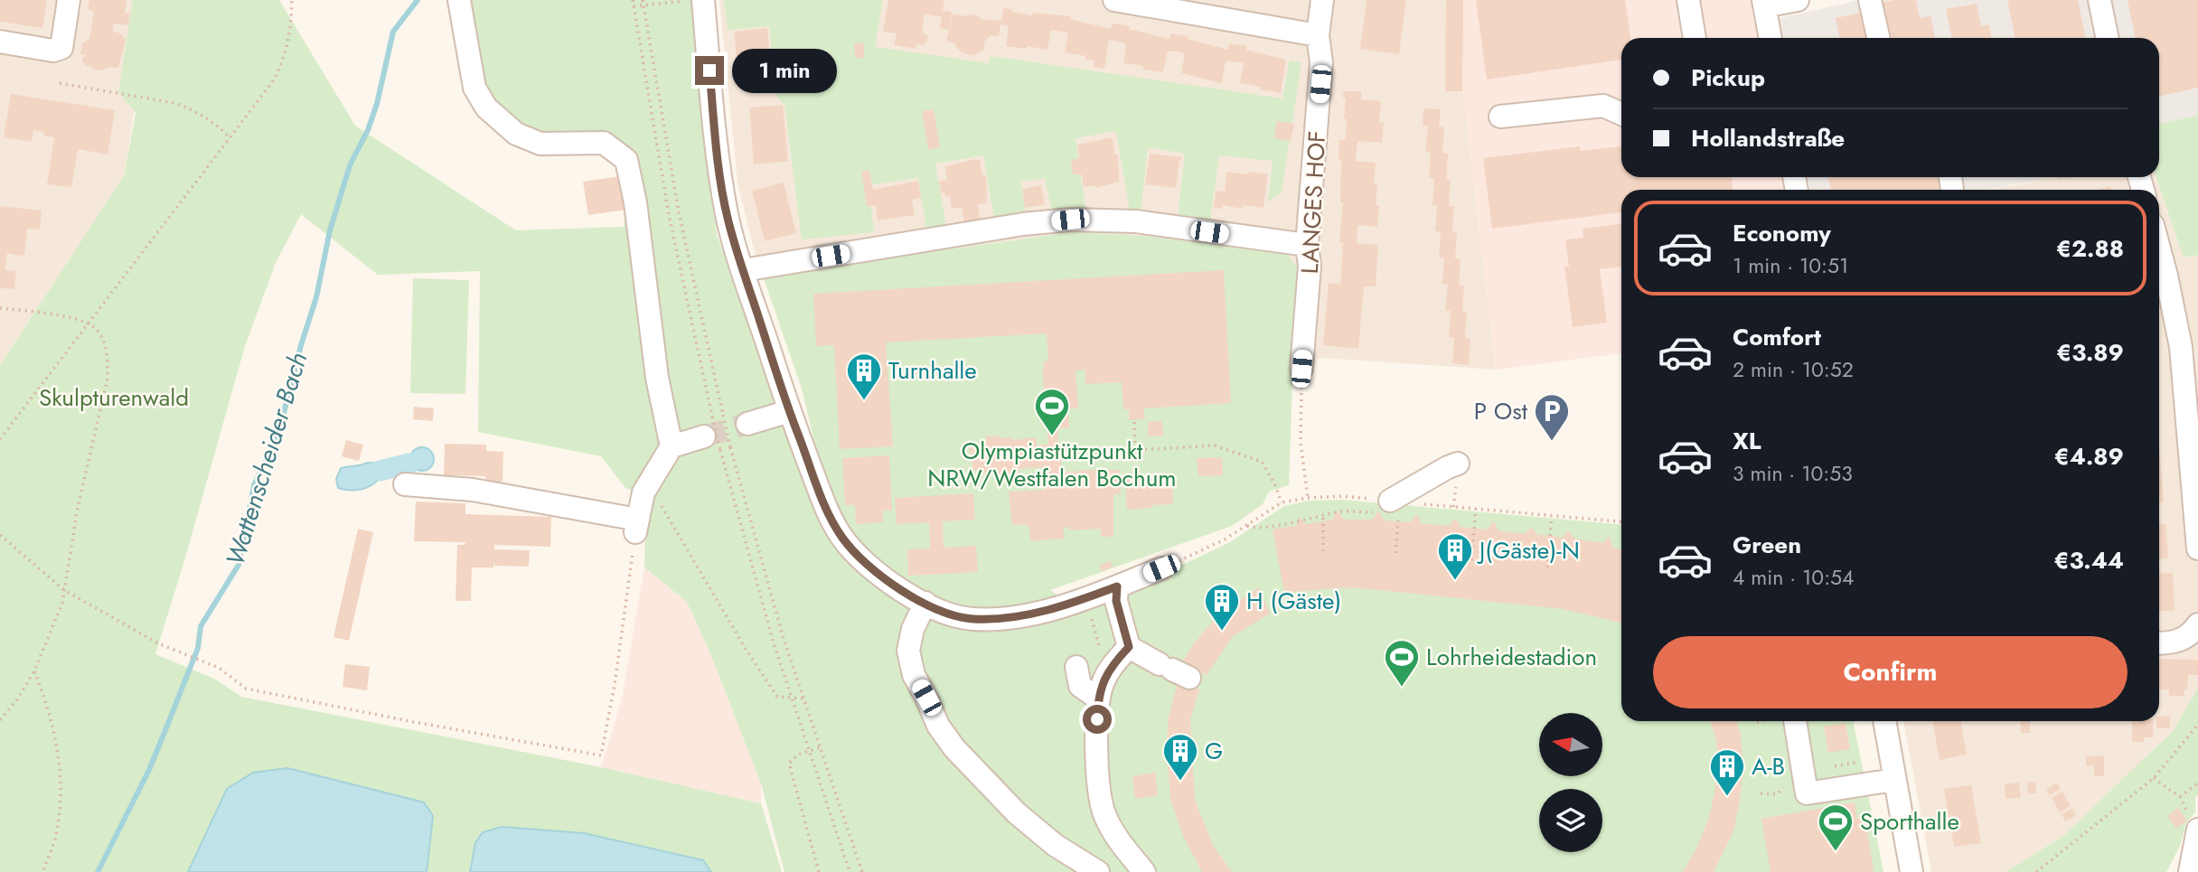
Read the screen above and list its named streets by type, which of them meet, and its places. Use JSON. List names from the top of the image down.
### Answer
{
  "streets": {
    "street": ["LANGES HOF"]
  },
  "water": ["Wattenscheider Bach"],
  "parks": ["Skulpturenwald"],
  "places": {
    "building": [
      "Turnhalle",
      "J(Gäste)-N",
      "H (Gäste)",
      "G",
      "A-B"
    ],
    "sports": ["Olympiastützpunkt NRW/Westfalen Bochum", "Lohrheidestadion", "Sporthalle"],
    "parking": ["P Ost"]
  },
  "north": "left",
  "page": {
    "banner": ["Pickup", "Hollandstraße"],
    "bubble": "1 min",
    "list": [
      {
        "name": "Economy",
        "note": "1 min · 10:51",
        "value": "€2.88"
      },
      {
        "name": "Comfort",
        "note": "2 min · 10:52",
        "value": "€3.89"
      },
      {
        "name": "XL",
        "note": "3 min · 10:53",
        "value": "€4.89"
      },
      {
        "name": "Green",
        "note": "4 min · 10:54",
        "value": "€3.44"
      }
    ],
    "buttons": "Confirm"
  }
}
